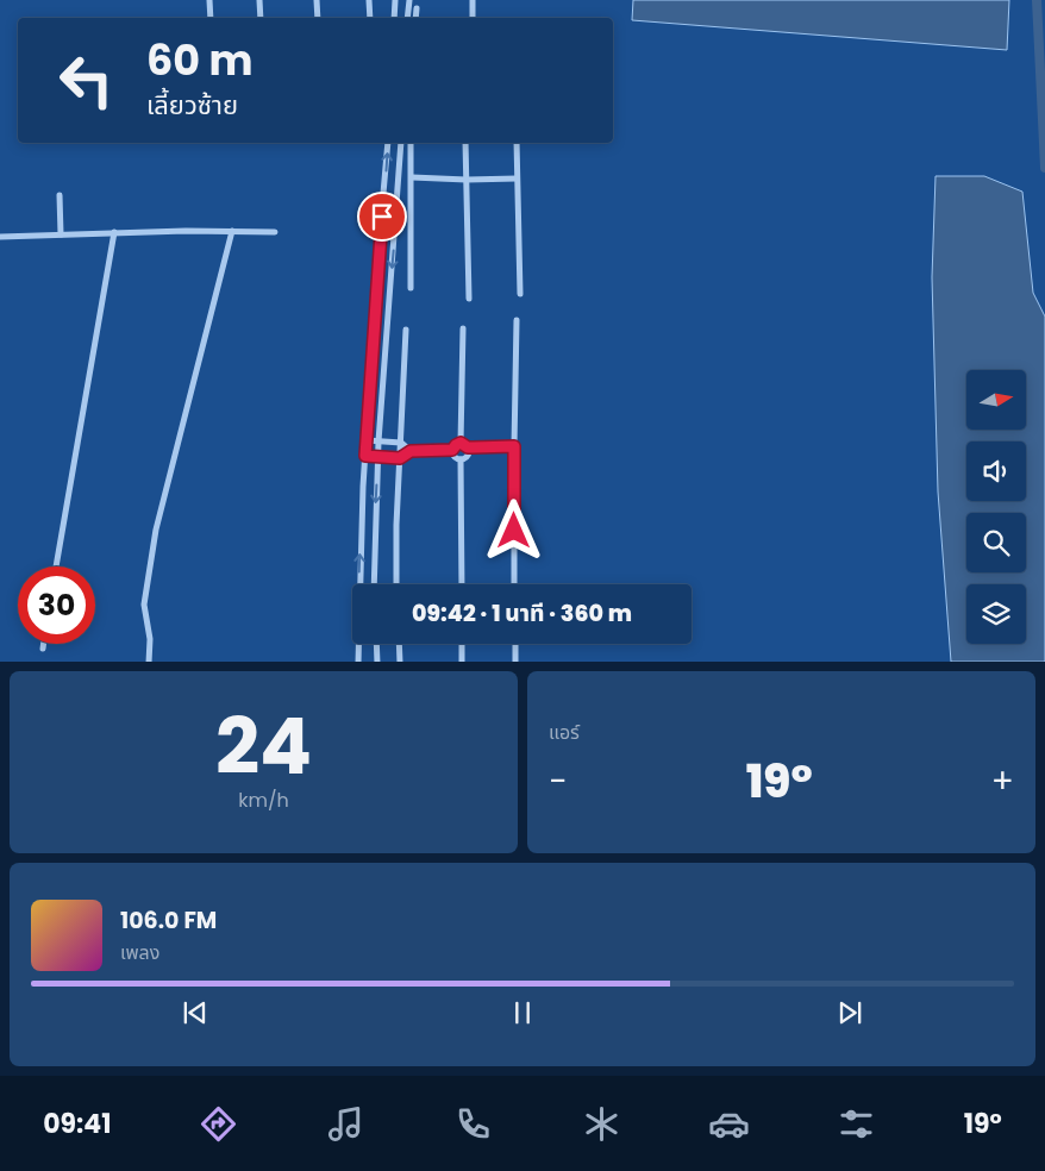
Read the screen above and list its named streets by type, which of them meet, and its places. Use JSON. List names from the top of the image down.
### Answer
{
  "north": "right",
  "page": {
    "turn": ["60 m", "เลี้ยวซ้าย"],
    "limit": "30",
    "trip": "09:42 · 1 นาที · 360 m",
    "tile": [
      ["24", "km/h"],
      "แอร์"
    ],
    "heat": ["−", "19°", "+"],
    "song": ["106.0 FM", "เพลง"],
    "tabs": ["09:41", "19°"]
  }
}
